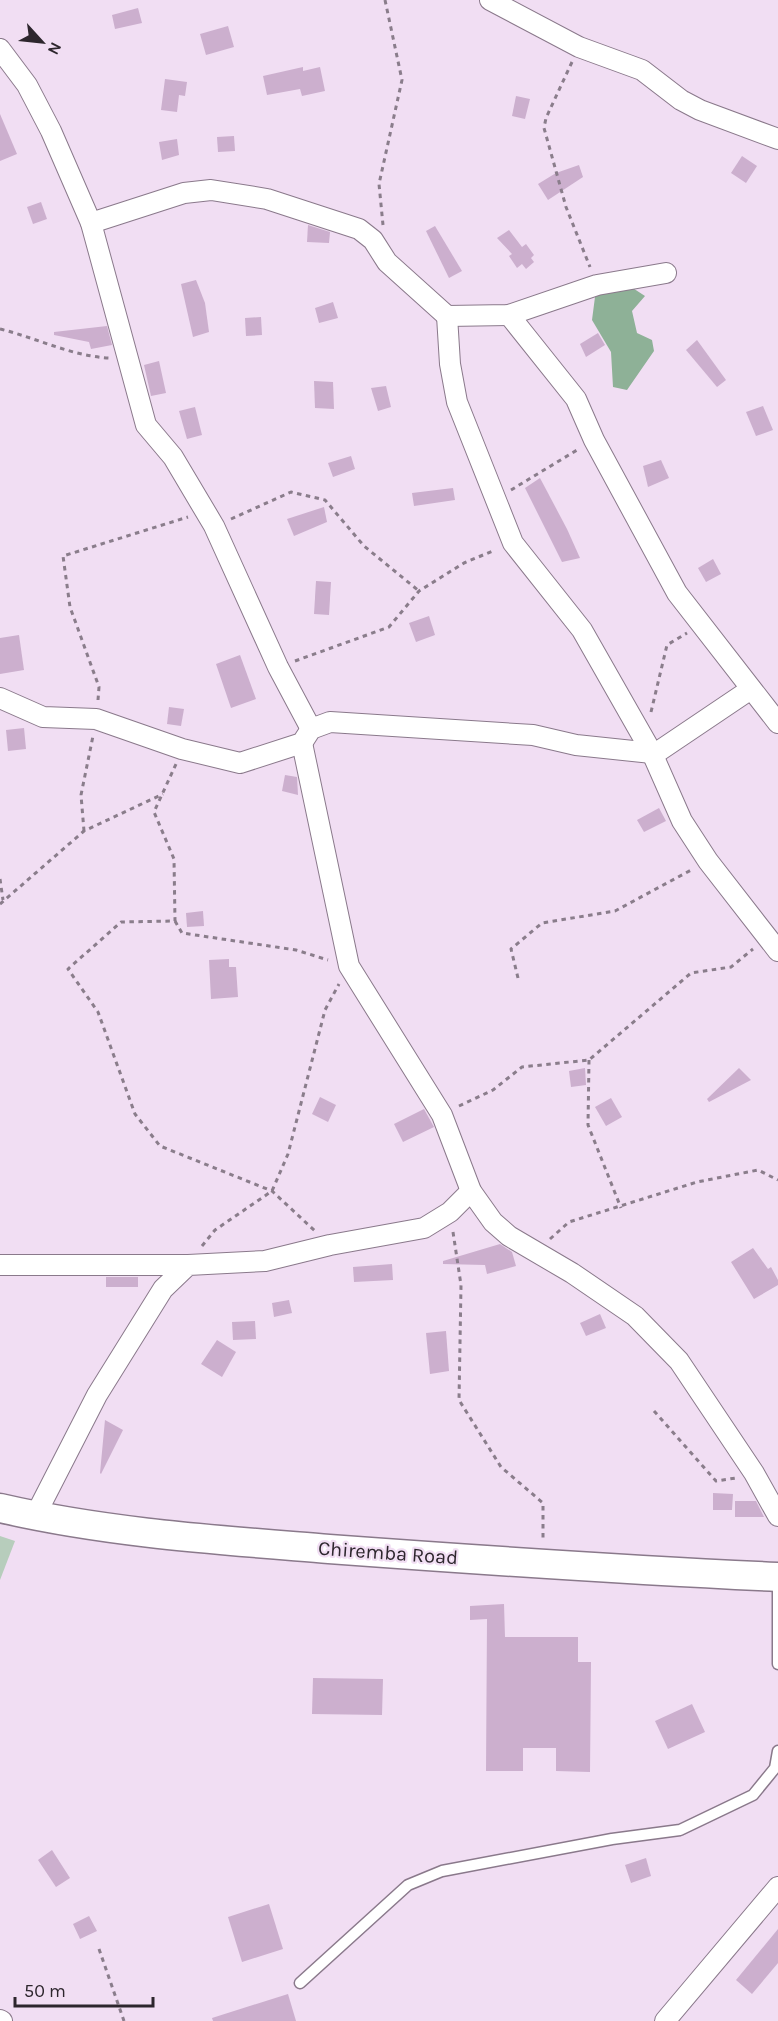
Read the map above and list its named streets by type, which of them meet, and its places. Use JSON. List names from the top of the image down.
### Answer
{
  "streets": {
    "main road": ["Chiremba Road"]
  },
  "scale_bar": "50 m",
  "north": "bottom right"
}
